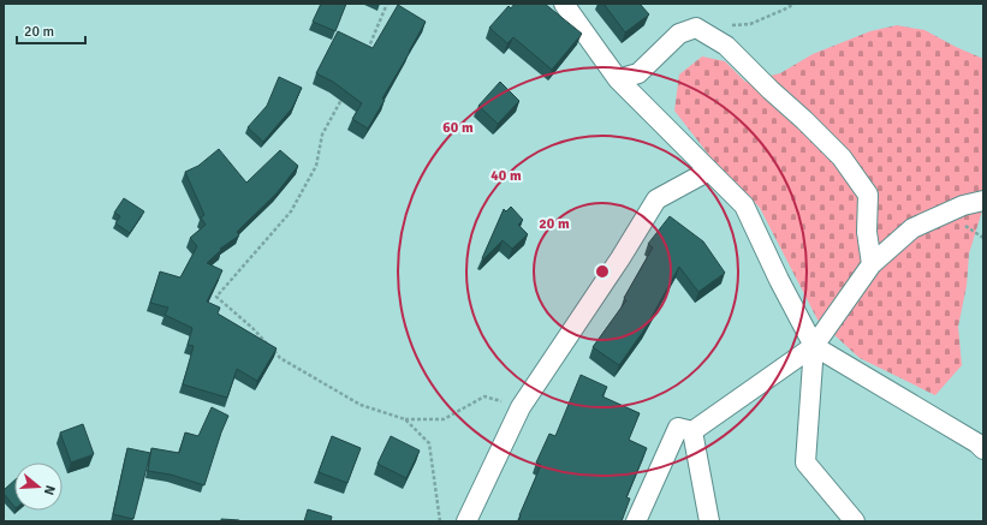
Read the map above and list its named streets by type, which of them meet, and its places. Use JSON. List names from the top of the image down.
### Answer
{
  "scale_bar": "20 m",
  "north": "right",
  "rings": ["60 m", "40 m", "20 m"]
}
